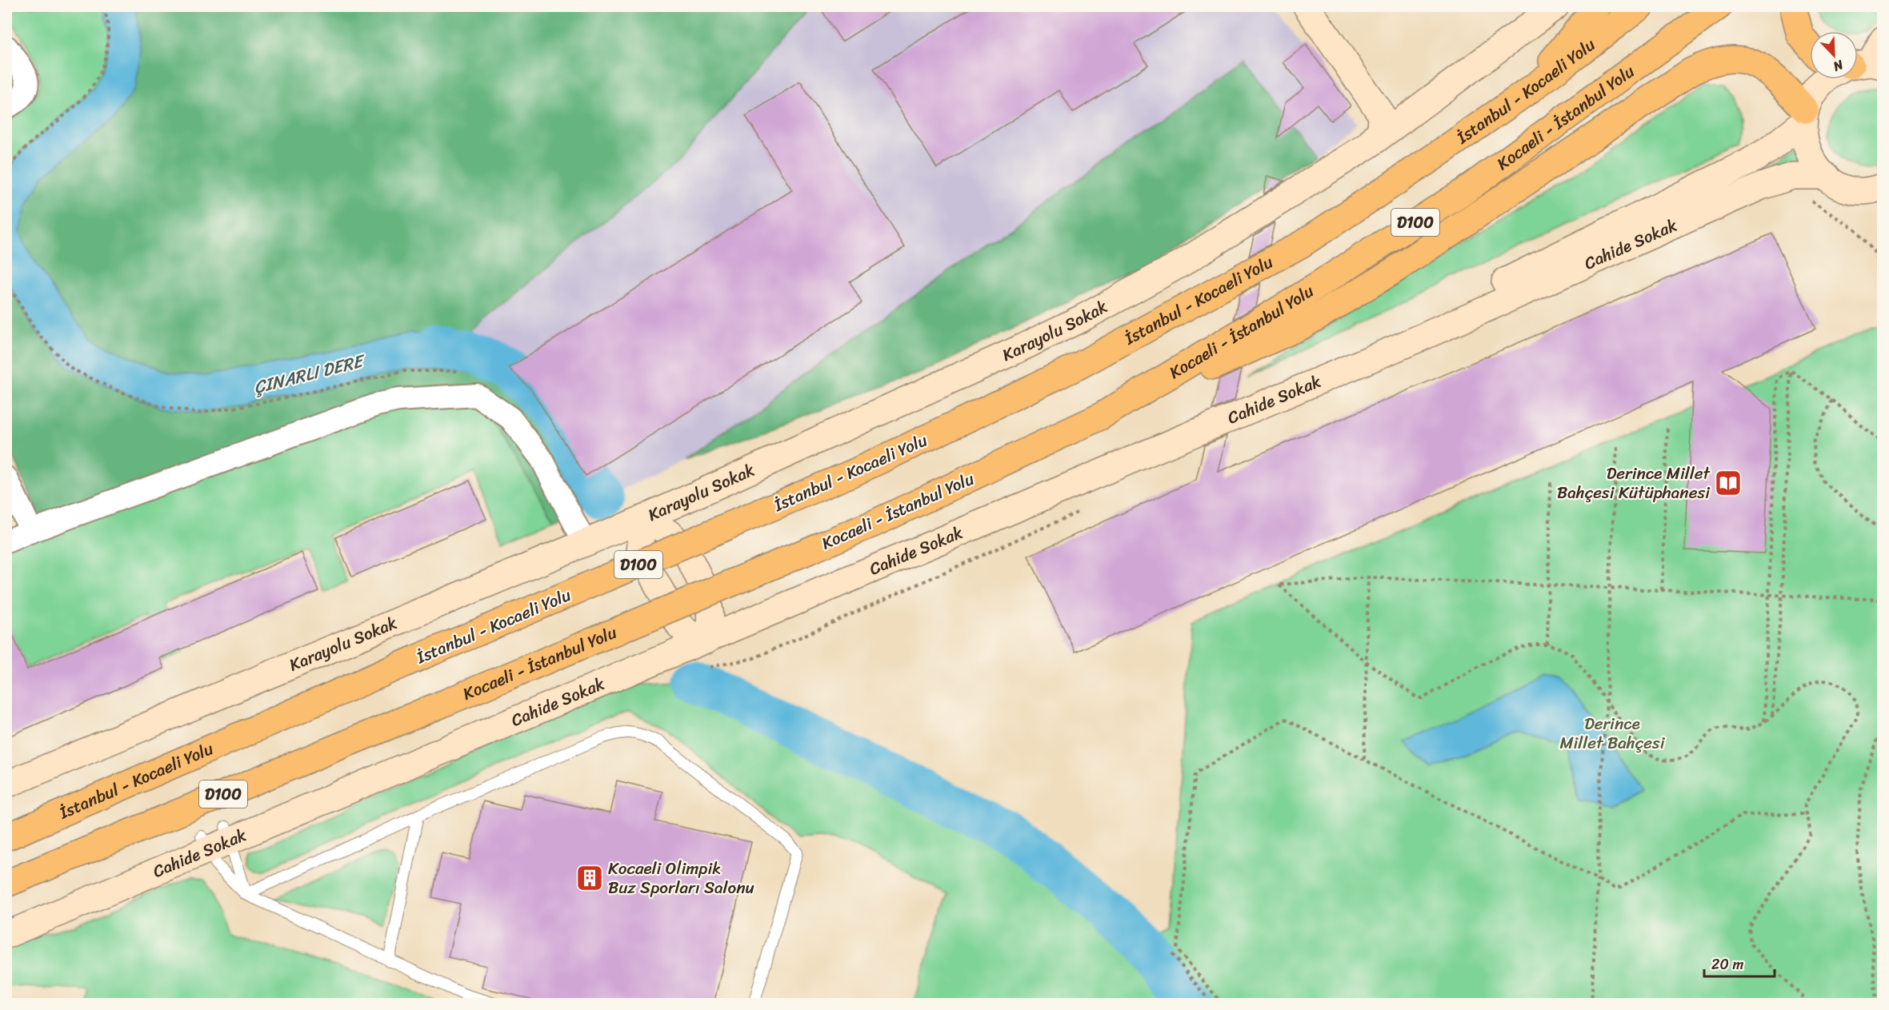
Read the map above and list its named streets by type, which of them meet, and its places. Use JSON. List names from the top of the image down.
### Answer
{
  "streets": {
    "highway": ["İstanbul - Kocaeli Yolu", "Kocaeli - İstanbul Yolu", "D100"],
    "main road": ["Cahide Sokak", "Karayolu Sokak"]
  },
  "water": ["ÇINARLI DERE"],
  "parks": ["Derince Millet Bahçesi"],
  "places": {
    "library": ["Derince Millet Bahçesi Kütüphanesi"],
    "building": ["Kocaeli Olimpik Buz Sporları Salonu"]
  },
  "scale_bar": "20 m",
  "north": "bottom right"
}
